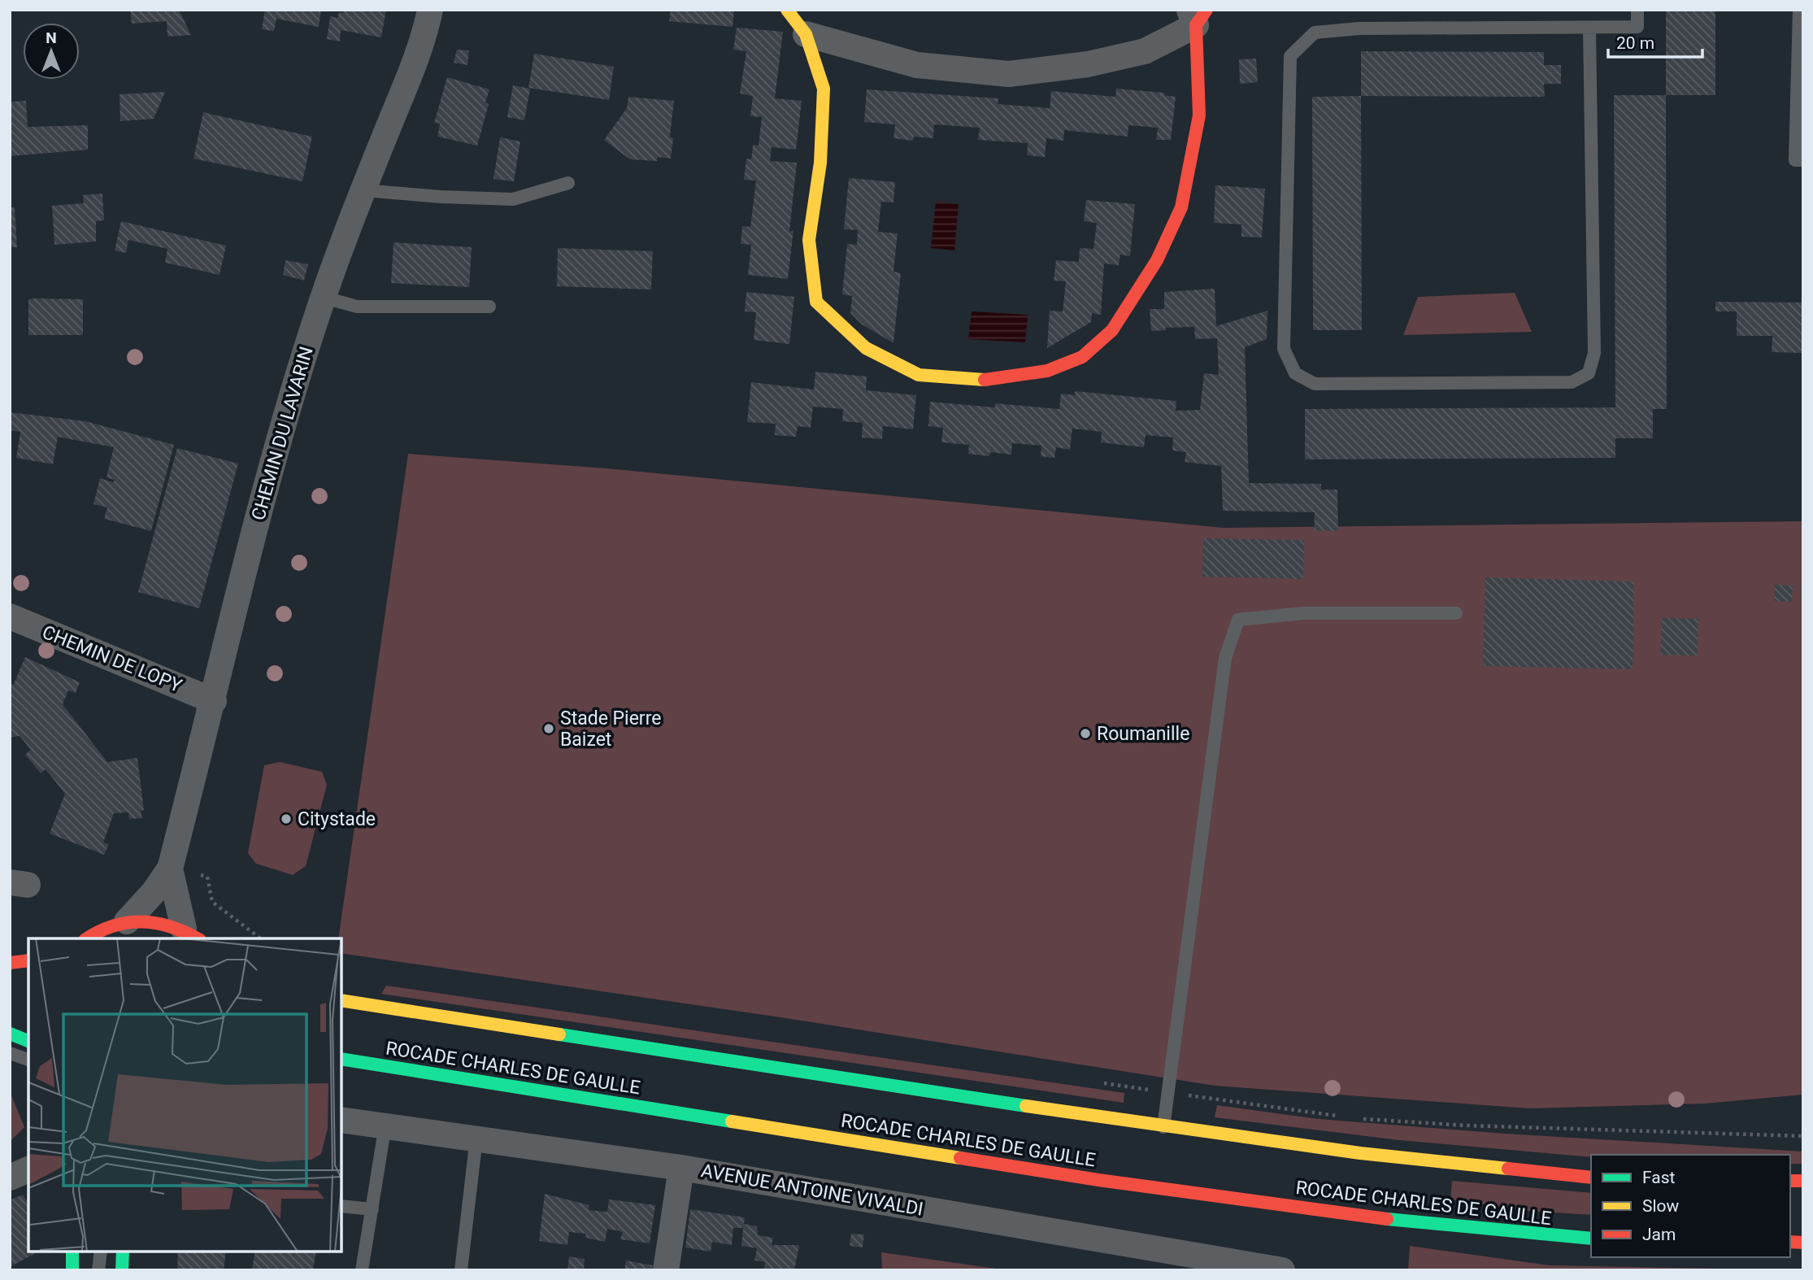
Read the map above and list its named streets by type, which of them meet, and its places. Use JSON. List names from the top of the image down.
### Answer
{
  "streets": {
    "main road": ["ROCADE CHARLES DE GAULLE"],
    "street": ["CHEMIN DU LAVARIN", "CHEMIN DE LOPY", "AVENUE ANTOINE VIVALDI"]
  },
  "crossings": [
    ["CHEMIN DU LAVARIN", "CHEMIN DE LOPY"]
  ],
  "places": ["Stade Pierre Baizet", "Roumanille", "Citystade"],
  "legend": ["Fast", "Slow", "Jam"],
  "scale_bar": "20 m",
  "north": "top"
}
